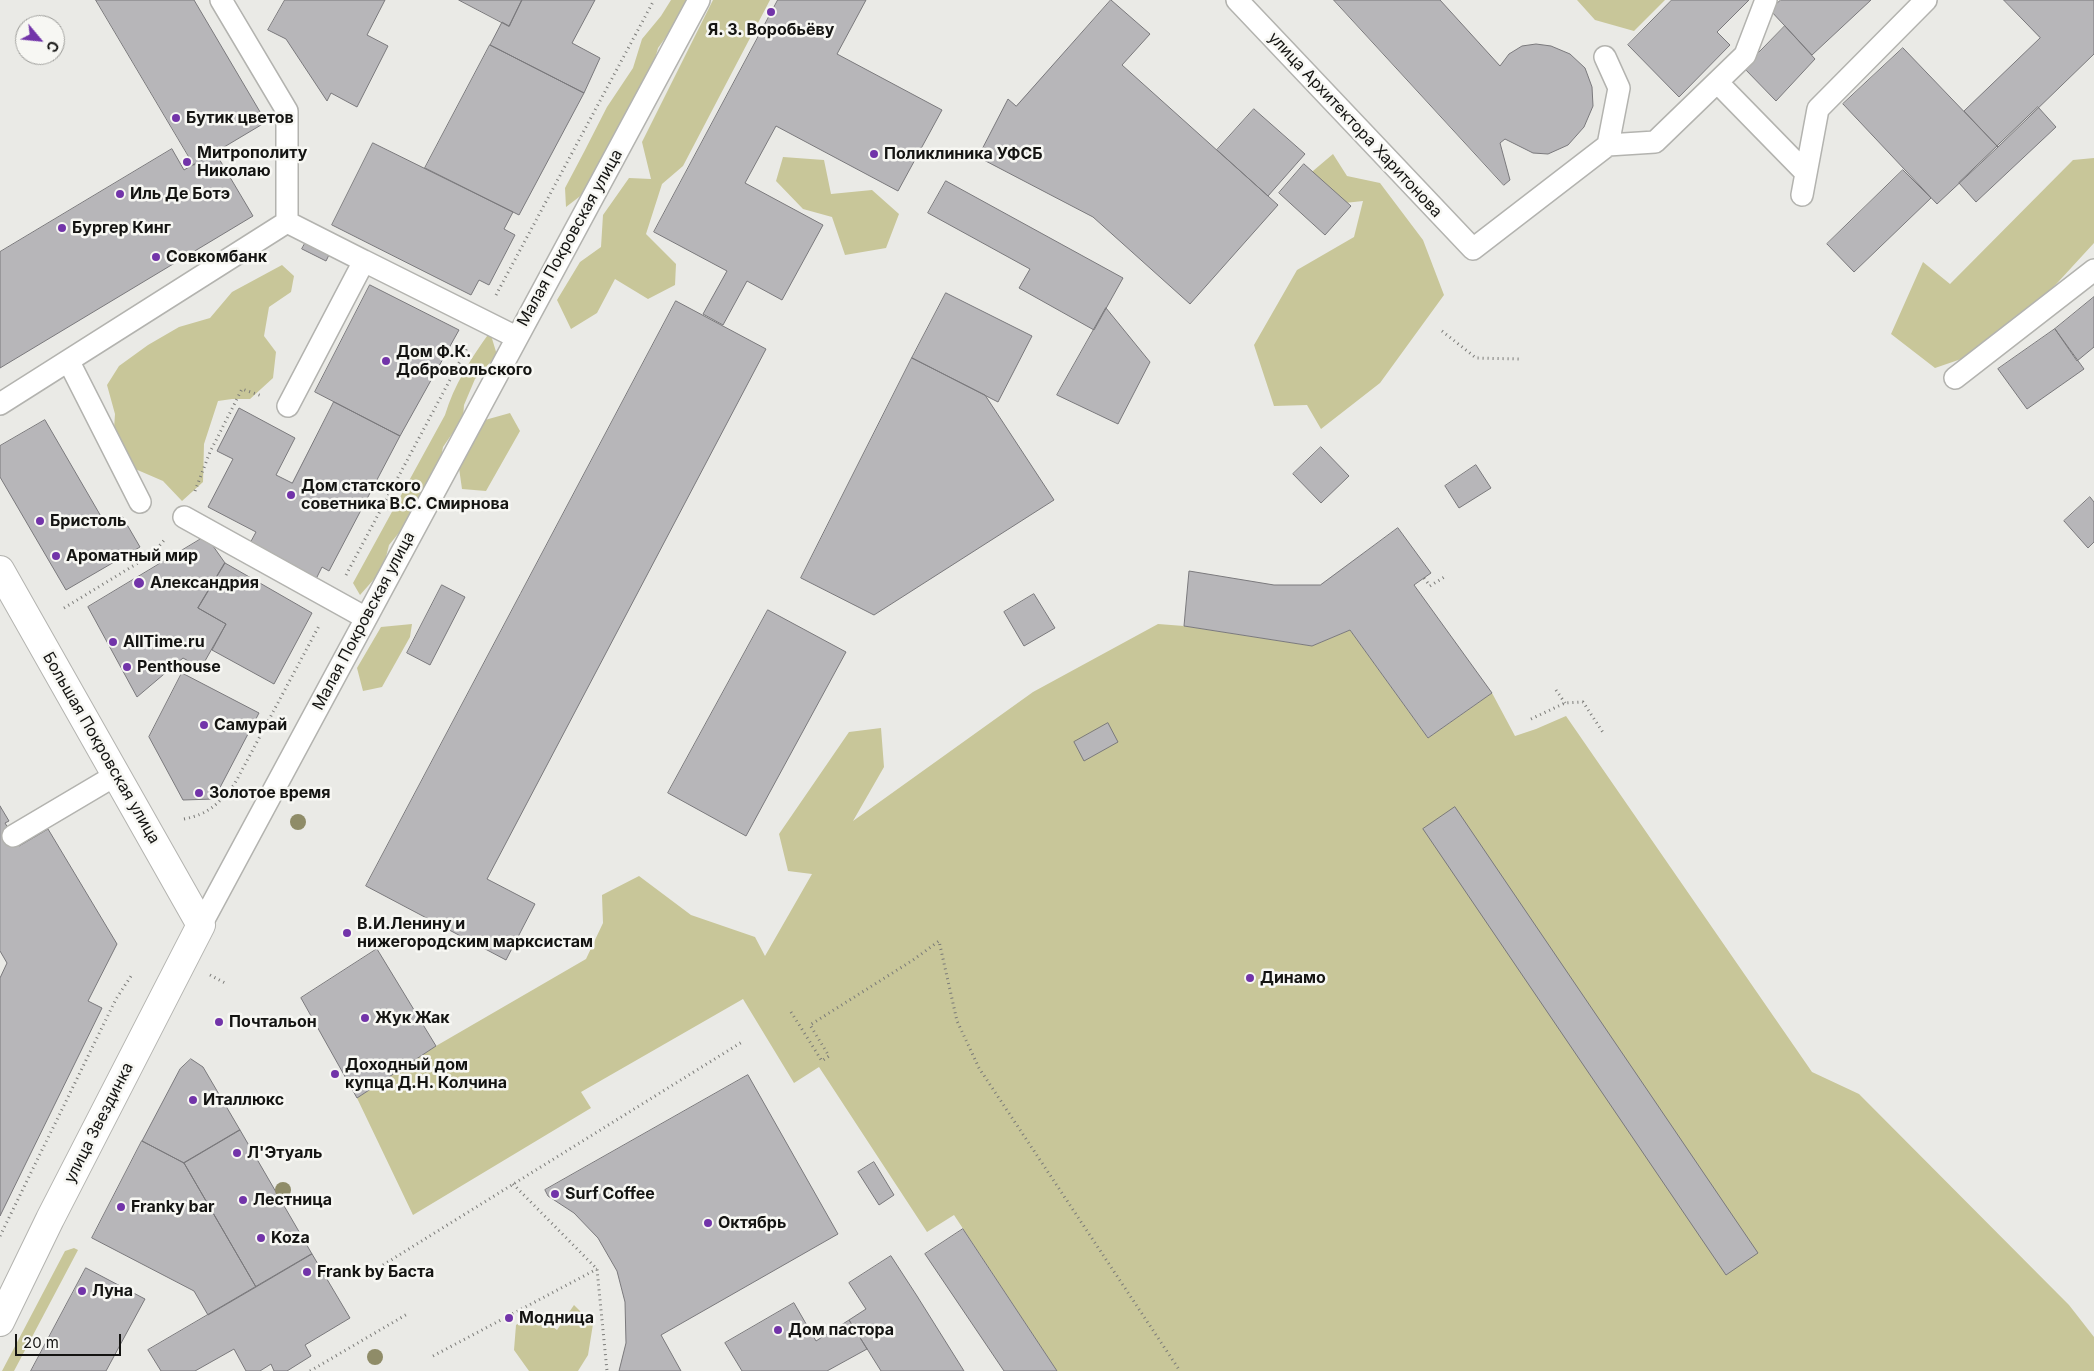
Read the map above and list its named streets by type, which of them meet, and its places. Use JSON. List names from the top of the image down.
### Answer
{
  "streets": {
    "street": ["Большая Покровская улица", "улица Звездинка"],
    "lane": ["улица Архитектора Харитонова", "Малая Покровская улица"]
  },
  "crossings": [
    ["Малая Покровская улица", "Большая Покровская улица"],
    ["Малая Покровская улица", "улица Звездинка"],
    ["Большая Покровская улица", "улица Звездинка"]
  ],
  "places": [
    "Я. З. Воробьёву",
    "Бутик цветов",
    "Поликлиника УФСБ",
    "Митрополиту Николаю",
    "Иль Де Ботэ",
    "Бургер Кинг",
    "Совкомбанк",
    "Дом Ф.К. Добровольского",
    "Дом статского советника В.С. Смирнова",
    "Бристоль",
    "Ароматный мир",
    "Александрия",
    "AllTime.ru",
    "Penthouse",
    "Самурай",
    "Золотое время",
    "В.И.Ленину и нижегородским марксистам",
    "Динамо",
    "Жук Жак",
    "Почтальон",
    "Доходный дом купца Д.Н. Колчина",
    "Италлюкс",
    "Л'Этуаль",
    "Surf Coffee",
    "Лестница",
    "Franky bar",
    "Октябрь",
    "Koza",
    "Frank by Баста",
    "Луна",
    "Модница",
    "Дом пастора"
  ],
  "scale_bar": "20 m",
  "north": "bottom right"
}
